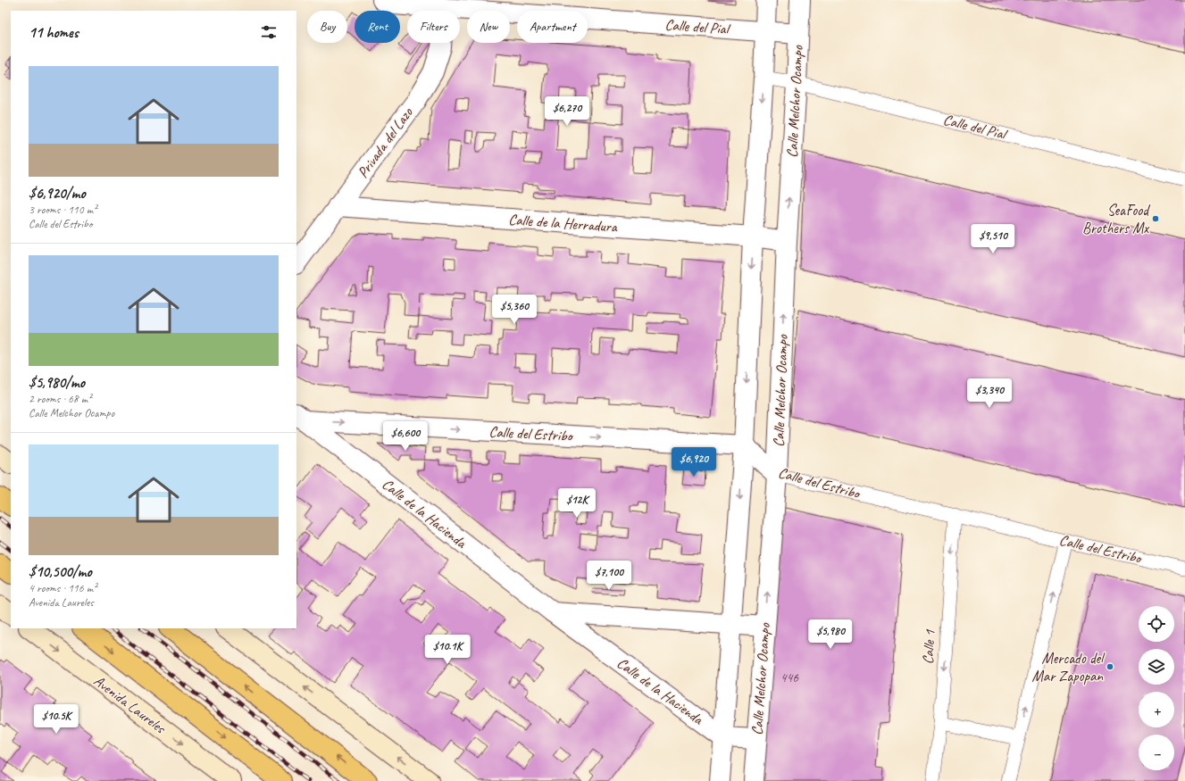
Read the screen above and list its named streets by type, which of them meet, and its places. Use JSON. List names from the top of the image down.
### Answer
{
  "streets": {
    "main road": ["Avenida Laureles"],
    "street": [
      "Calle del Pial",
      "Calle Melchor Ocampo",
      "Privada del Lazo",
      "Calle de la Herradura",
      "Calle del Estribo",
      "Calle de la Hacienda"
    ],
    "lane": ["Calle 1"]
  },
  "crossings": [
    ["Calle del Pial", "Calle Melchor Ocampo"],
    ["Calle del Pial", "Privada del Lazo"],
    ["Calle Melchor Ocampo", "Calle de la Herradura"],
    ["Calle Melchor Ocampo", "Calle del Estribo"],
    ["Privada del Lazo", "Calle de la Herradura"],
    ["Calle del Estribo", "Calle de la Hacienda"],
    ["Calle del Estribo", "Calle 1"]
  ],
  "one_way": ["Calle del Estribo"],
  "places": ["SeaFood Brothers Mx", "Mercado del Mar Zapopan"],
  "house_numbers": ["446"],
  "page": {
    "chip": [
      "Buy",
      "Rent",
      "Filters",
      "New",
      "Apartment"
    ],
    "heading": "11 homes",
    "list": [
      {
        "name": "$6,920/mo",
        "note": "3 rooms · 110 m² · Calle del Estribo"
      },
      {
        "name": "$5,980/mo",
        "note": "2 rooms · 68 m² · Calle Melchor Ocampo"
      },
      {
        "name": "$10,500/mo",
        "note": "4 rooms · 116 m² · Avenida Laureles"
      }
    ],
    "price": [
      "$6,270",
      "$9,510",
      "$5,360",
      "$3,340",
      "$6,600",
      "$6,920",
      "$12K",
      "$7,100",
      "$5,980",
      "$10.1K",
      "$10.5K"
    ],
    "map_buttons": ["+", "−"]
  }
}
